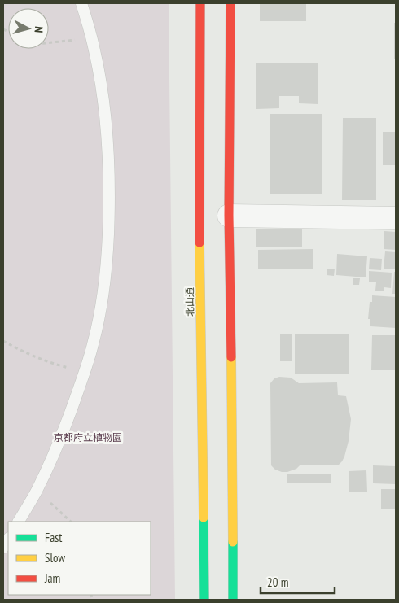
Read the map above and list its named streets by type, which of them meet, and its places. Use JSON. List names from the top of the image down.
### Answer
{
  "streets": {
    "street": ["北山通"]
  },
  "parks": ["京都府立植物園"],
  "legend": ["Fast", "Slow", "Jam"],
  "scale_bar": "20 m",
  "north": "right"
}
